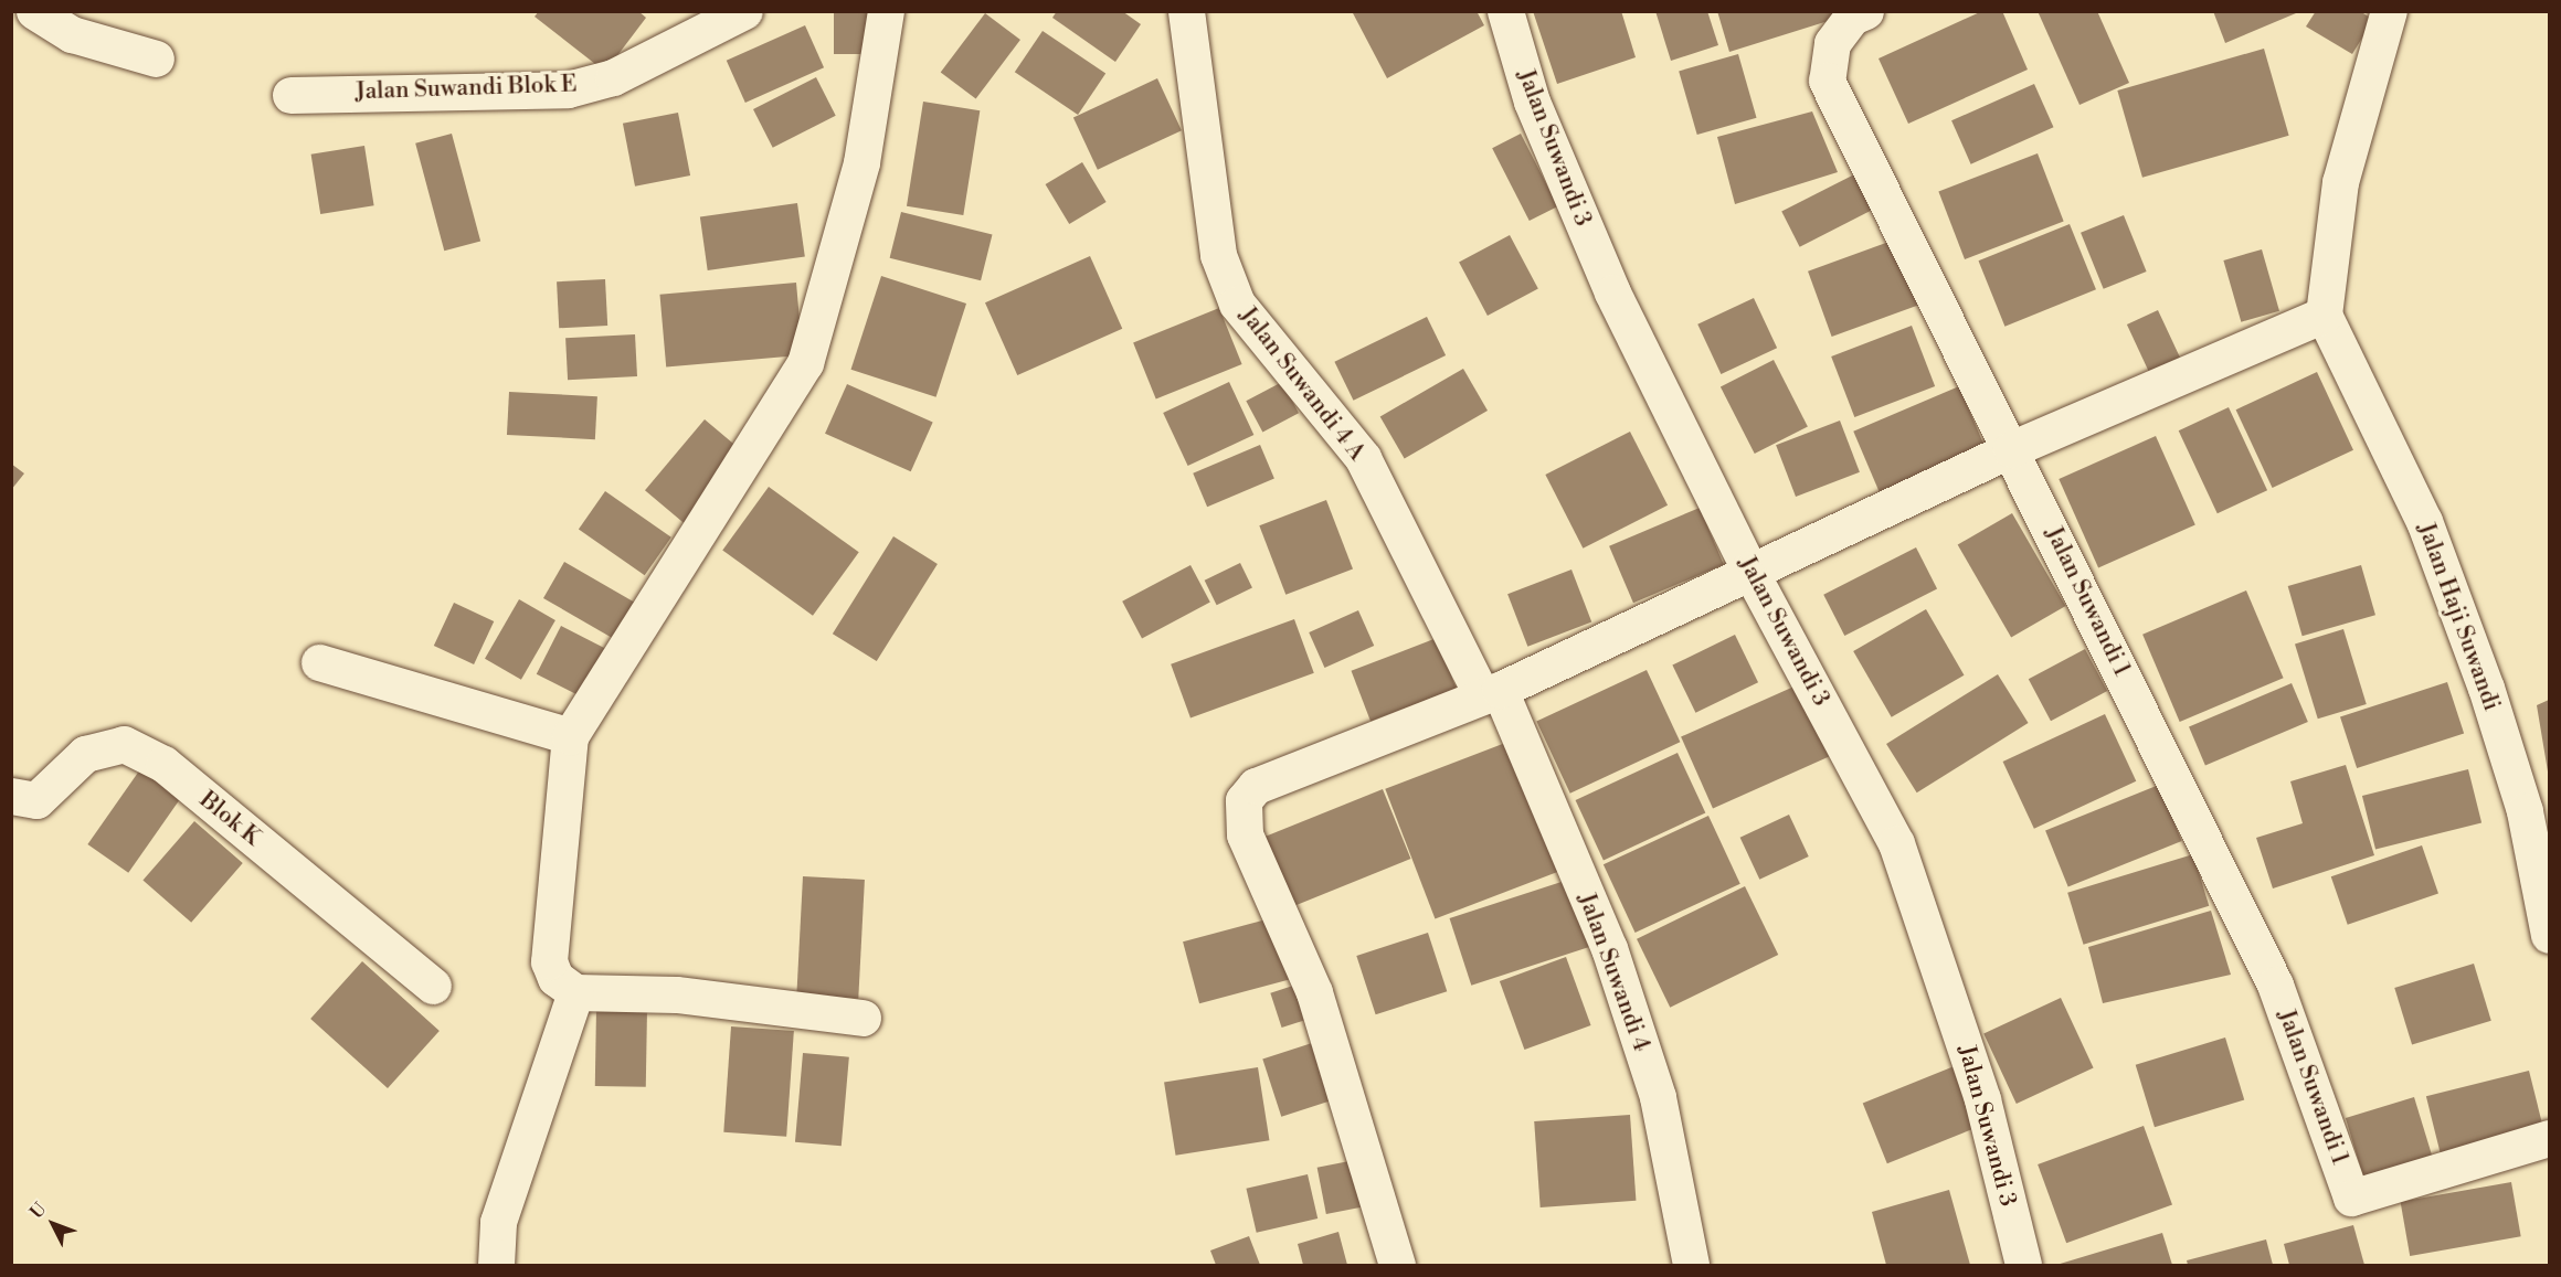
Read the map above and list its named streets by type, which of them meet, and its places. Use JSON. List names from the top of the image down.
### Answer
{
  "streets": {
    "street": [
      "Jalan Suwandi Blok E",
      "Jalan Suwandi 3",
      "Jalan Suwandi 4 A",
      "Jalan Suwandi 1",
      "Jalan Haji Suwandi",
      "Blok K",
      "Jalan Suwandi 4"
    ]
  },
  "crossings": [
    ["Jalan Suwandi 4 A", "Jalan Suwandi 4"]
  ],
  "north": "top left"
}
